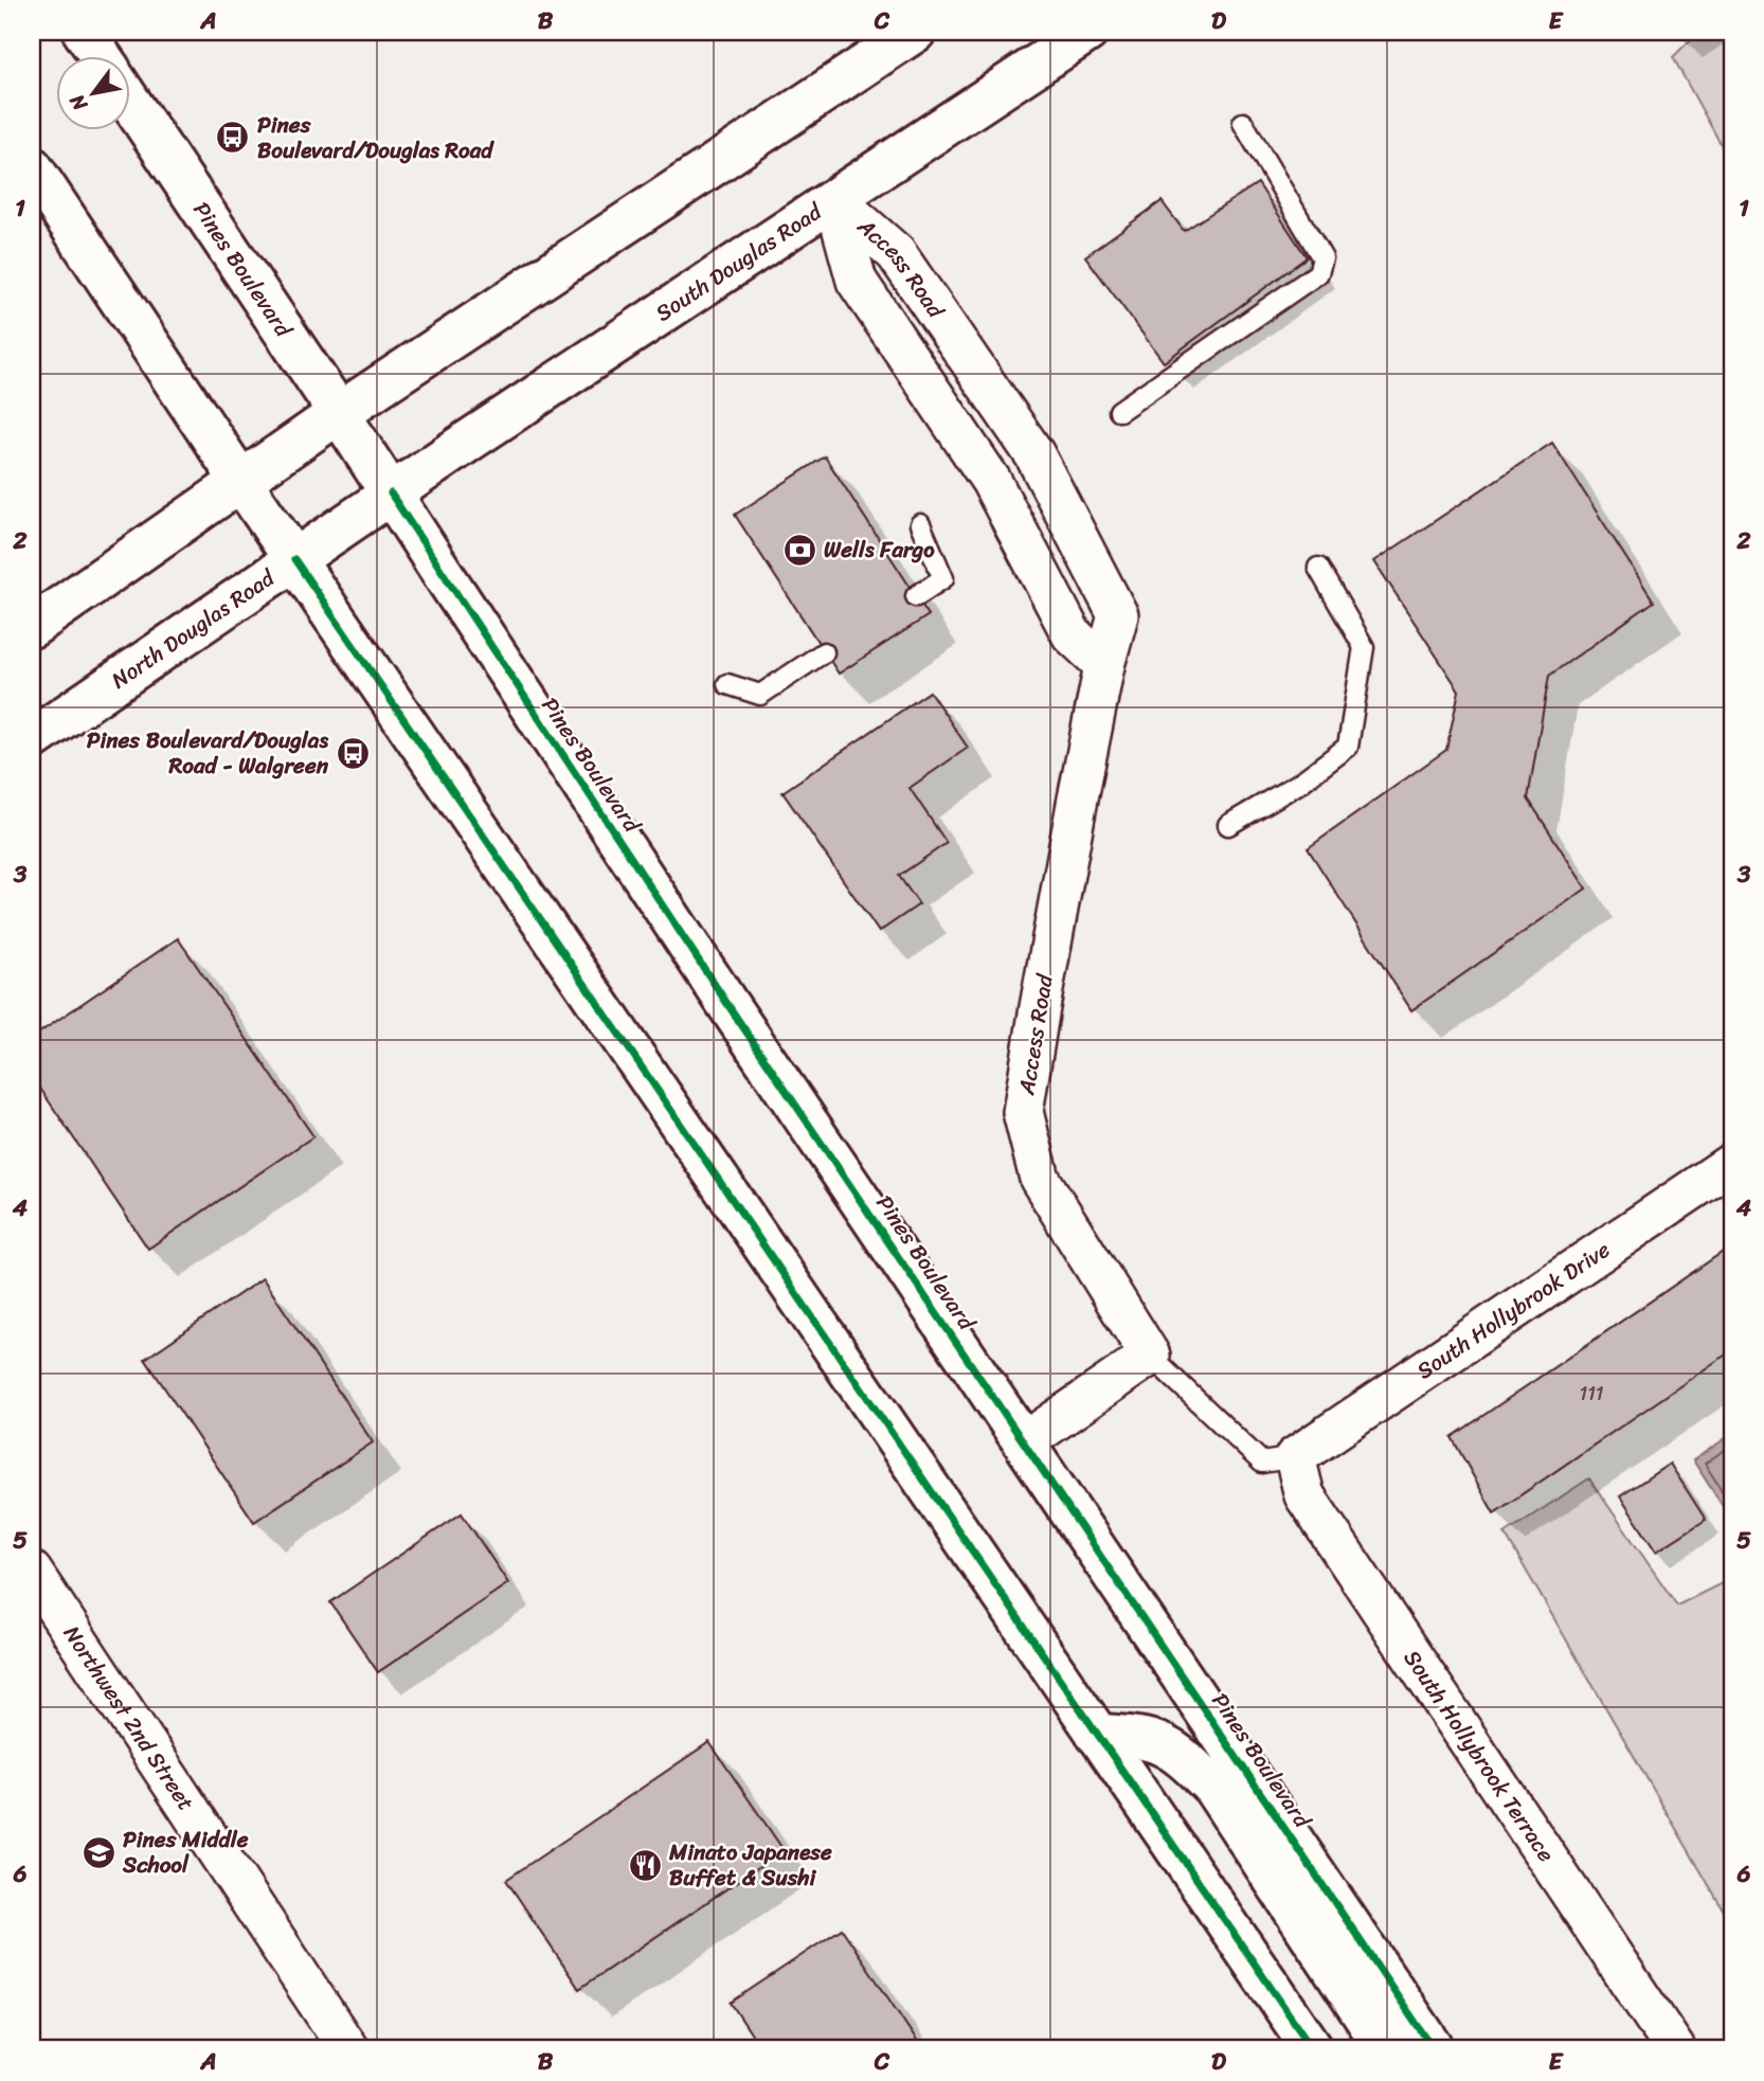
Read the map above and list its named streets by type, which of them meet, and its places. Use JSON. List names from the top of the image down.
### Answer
{
  "streets": {
    "main road": ["South Douglas Road", "Pines Boulevard", "North Douglas Road"],
    "street": [
      "Access Road",
      "South Hollybrook Drive",
      "Northwest 2nd Street",
      "South Hollybrook Terrace"
    ]
  },
  "crossings": [
    ["South Douglas Road", "Pines Boulevard"],
    ["South Douglas Road", "Access Road"],
    ["South Douglas Road", "North Douglas Road"],
    ["Pines Boulevard", "North Douglas Road"],
    ["South Hollybrook Drive", "South Hollybrook Terrace"]
  ],
  "places": {
    "bus stop": ["Pines Boulevard/Douglas Road", "Pines Boulevard/Douglas Road - Walgreen"],
    "bank": ["Wells Fargo"],
    "school or university": ["Pines Middle School"],
    "restaurant": ["Minato Japanese Buffet & Sushi"]
  },
  "house_numbers": ["111"],
  "north": "bottom left",
  "grid": {
    "columns": [
      "A",
      "B",
      "C",
      "D",
      "E"
    ],
    "rows": [
      "1",
      "2",
      "3",
      "4",
      "5",
      "6"
    ]
  }
}
